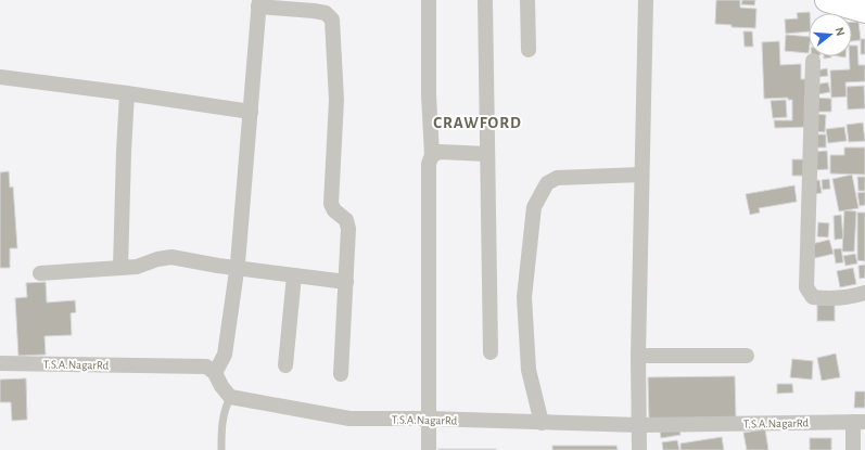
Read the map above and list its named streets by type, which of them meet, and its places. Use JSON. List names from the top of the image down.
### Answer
{
  "streets": {
    "street": ["T.S.A.NagarRd"]
  },
  "districts": ["CRAWFORD"],
  "north": "right"
}
